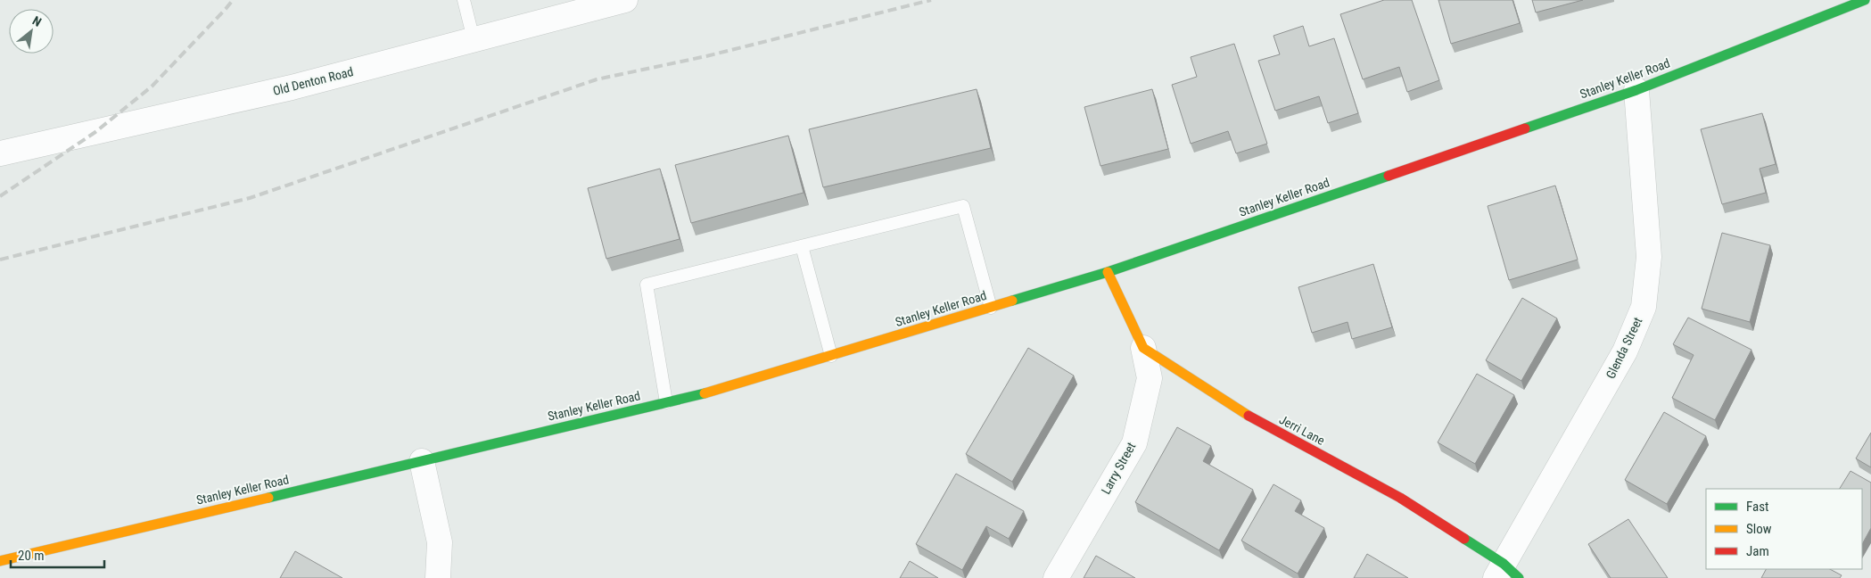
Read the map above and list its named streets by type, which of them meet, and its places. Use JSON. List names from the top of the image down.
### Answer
{
  "streets": {
    "street": [
      "Stanley Keller Road",
      "Old Denton Road",
      "Glenda Street",
      "Jerri Lane",
      "Larry Street"
    ]
  },
  "crossings": [
    ["Stanley Keller Road", "Glenda Street"],
    ["Glenda Street", "Jerri Lane"],
    ["Jerri Lane", "Larry Street"]
  ],
  "legend": ["Fast", "Slow", "Jam"],
  "scale_bar": "20 m",
  "north": "top right"
}
